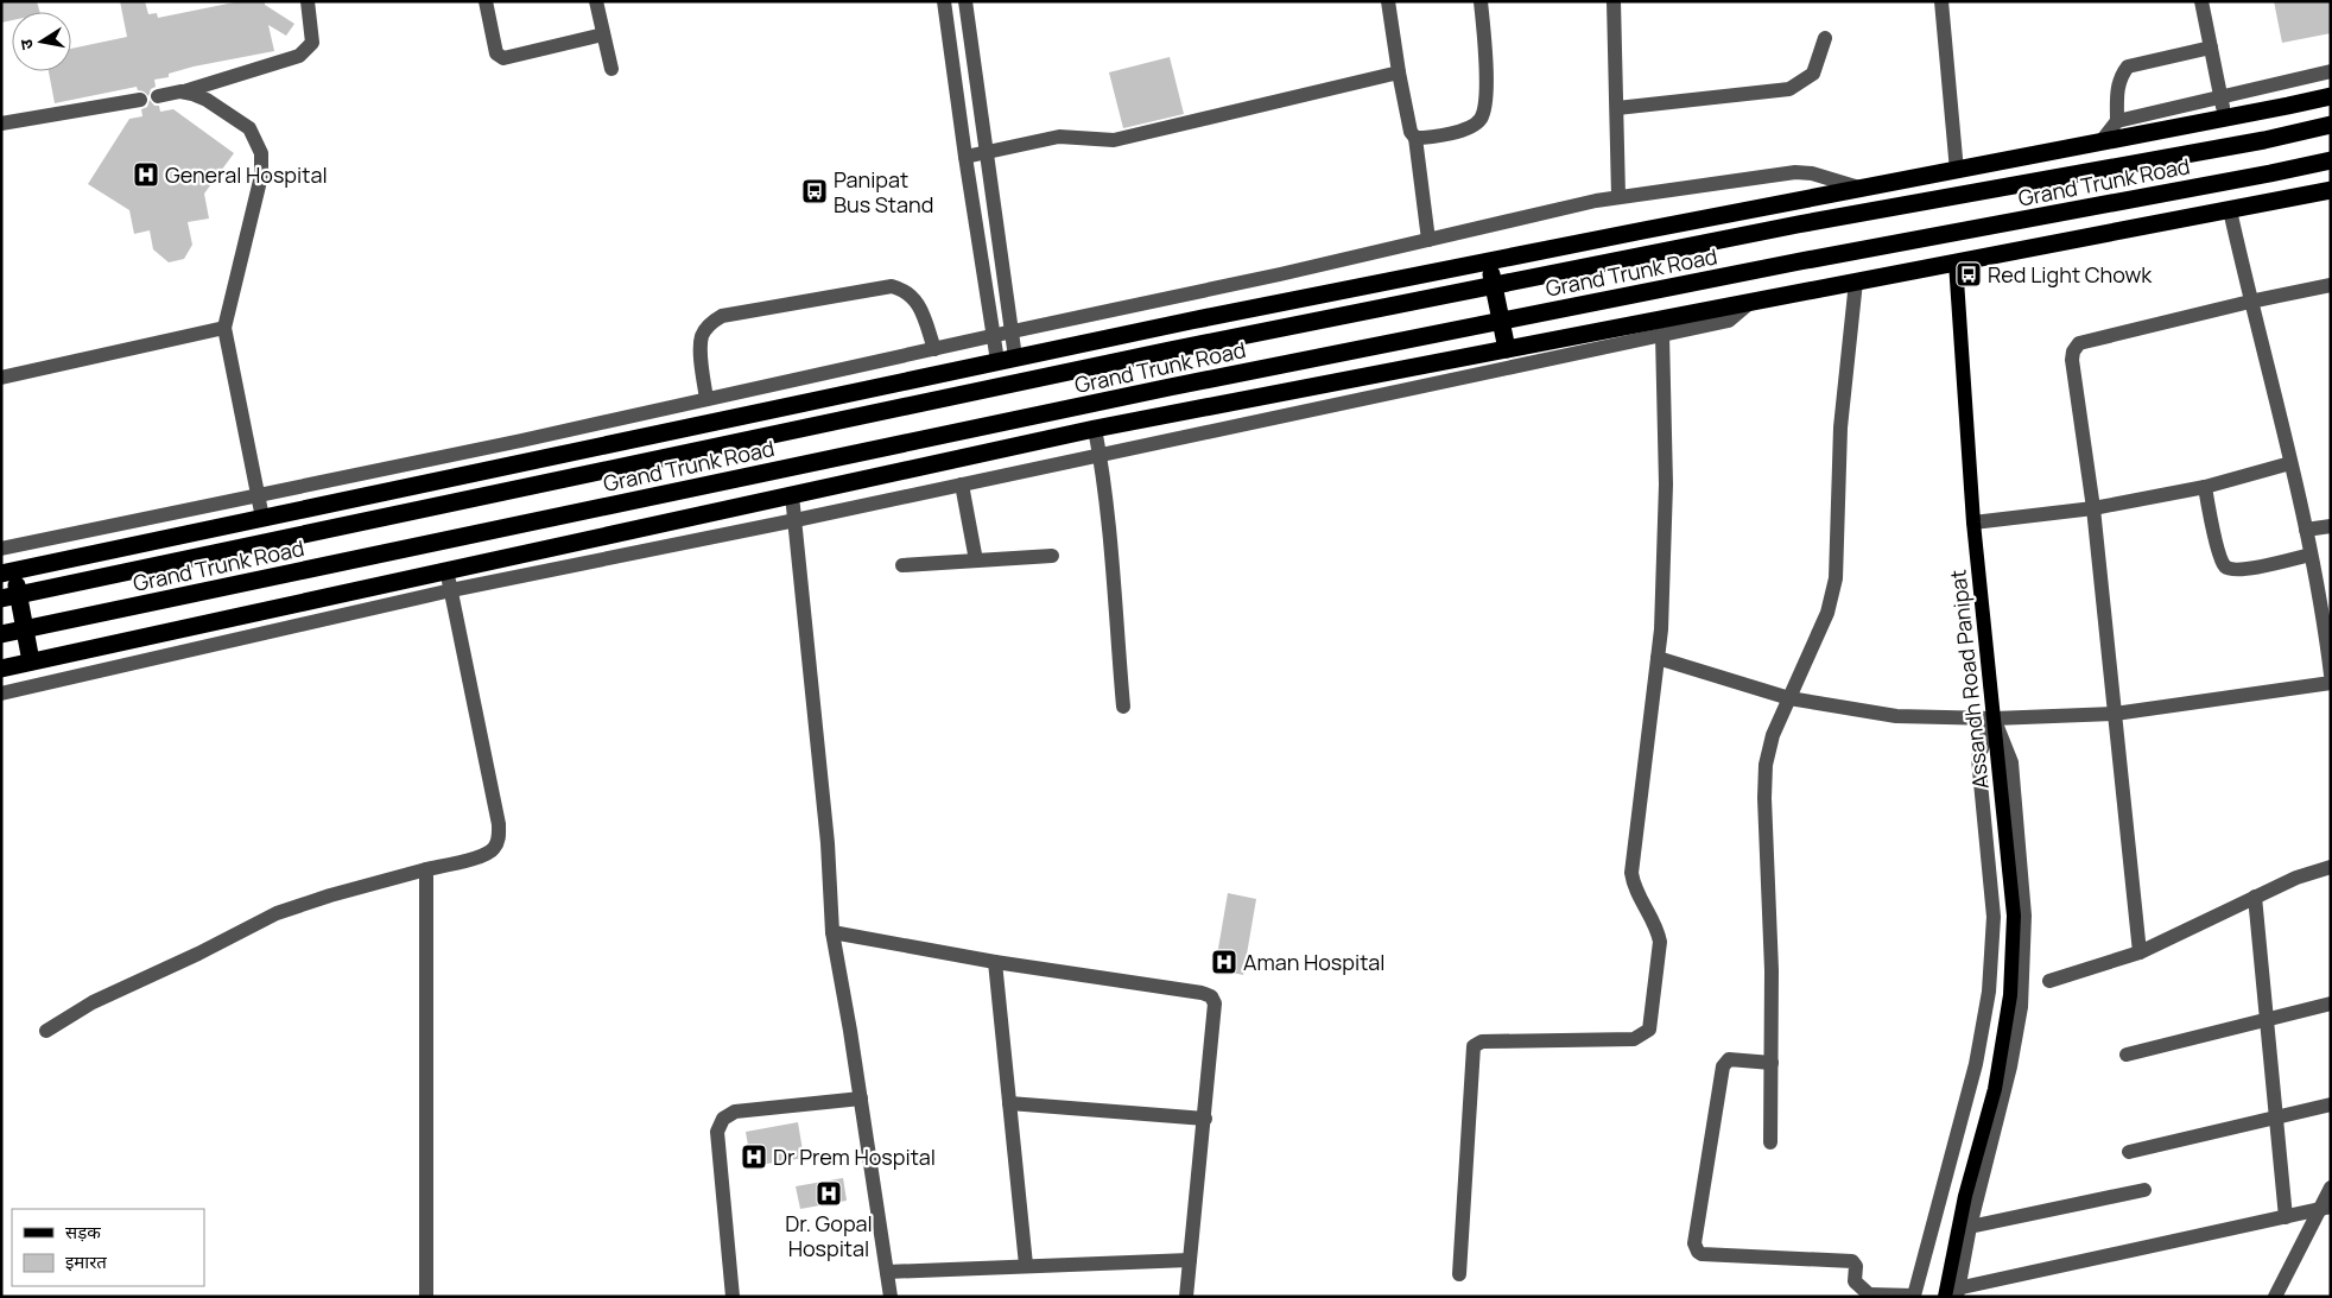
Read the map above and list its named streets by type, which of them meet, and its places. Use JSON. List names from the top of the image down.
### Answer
{
  "streets": {
    "highway": ["Grand Trunk Road"],
    "main road": ["Assandh Road Panipat"]
  },
  "places": {
    "hospital": [
      "General Hospital",
      "Aman Hospital",
      "Dr Prem Hospital",
      "Dr. Gopal Hospital"
    ],
    "bus stop": ["Panipat Bus Stand", "Red Light Chowk"]
  },
  "legend": ["सड़क", "इमारत"],
  "north": "left"
}
